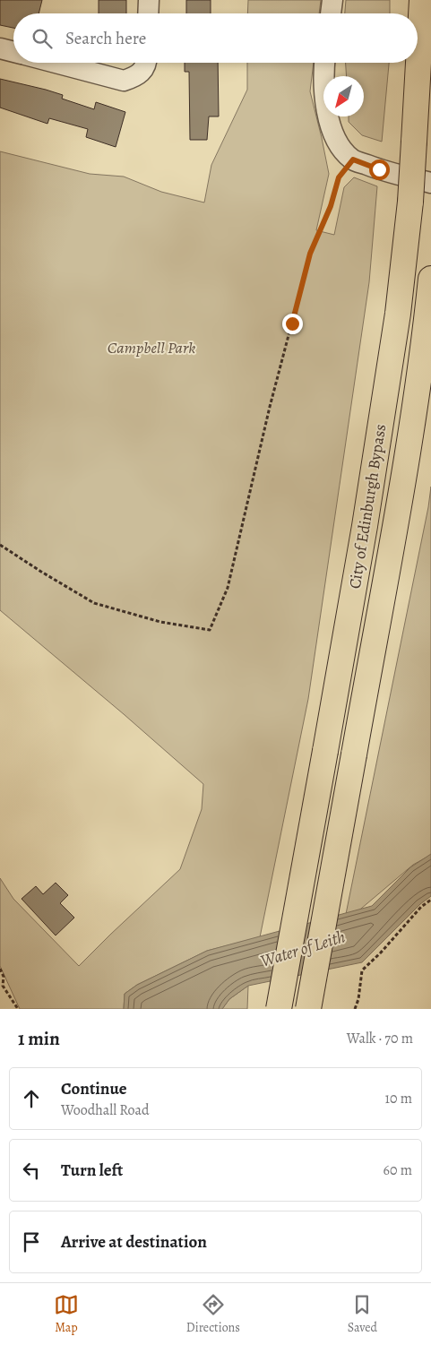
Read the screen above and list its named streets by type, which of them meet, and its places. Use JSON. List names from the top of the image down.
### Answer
{
  "streets": {
    "highway": ["City of Edinburgh Bypass"]
  },
  "water": ["Water of Leith"],
  "parks": ["Campbell Park"],
  "north": "bottom left",
  "page": {
    "search": "Search here",
    "heading": ["1 min", "Walk · 70 m"],
    "list": [
      ["Continue", "Woodhall Road", "10 m"],
      ["Turn left", "60 m"],
      "Arrive at destination"
    ],
    "nav": ["Map", "Directions", "Saved"]
  }
}
